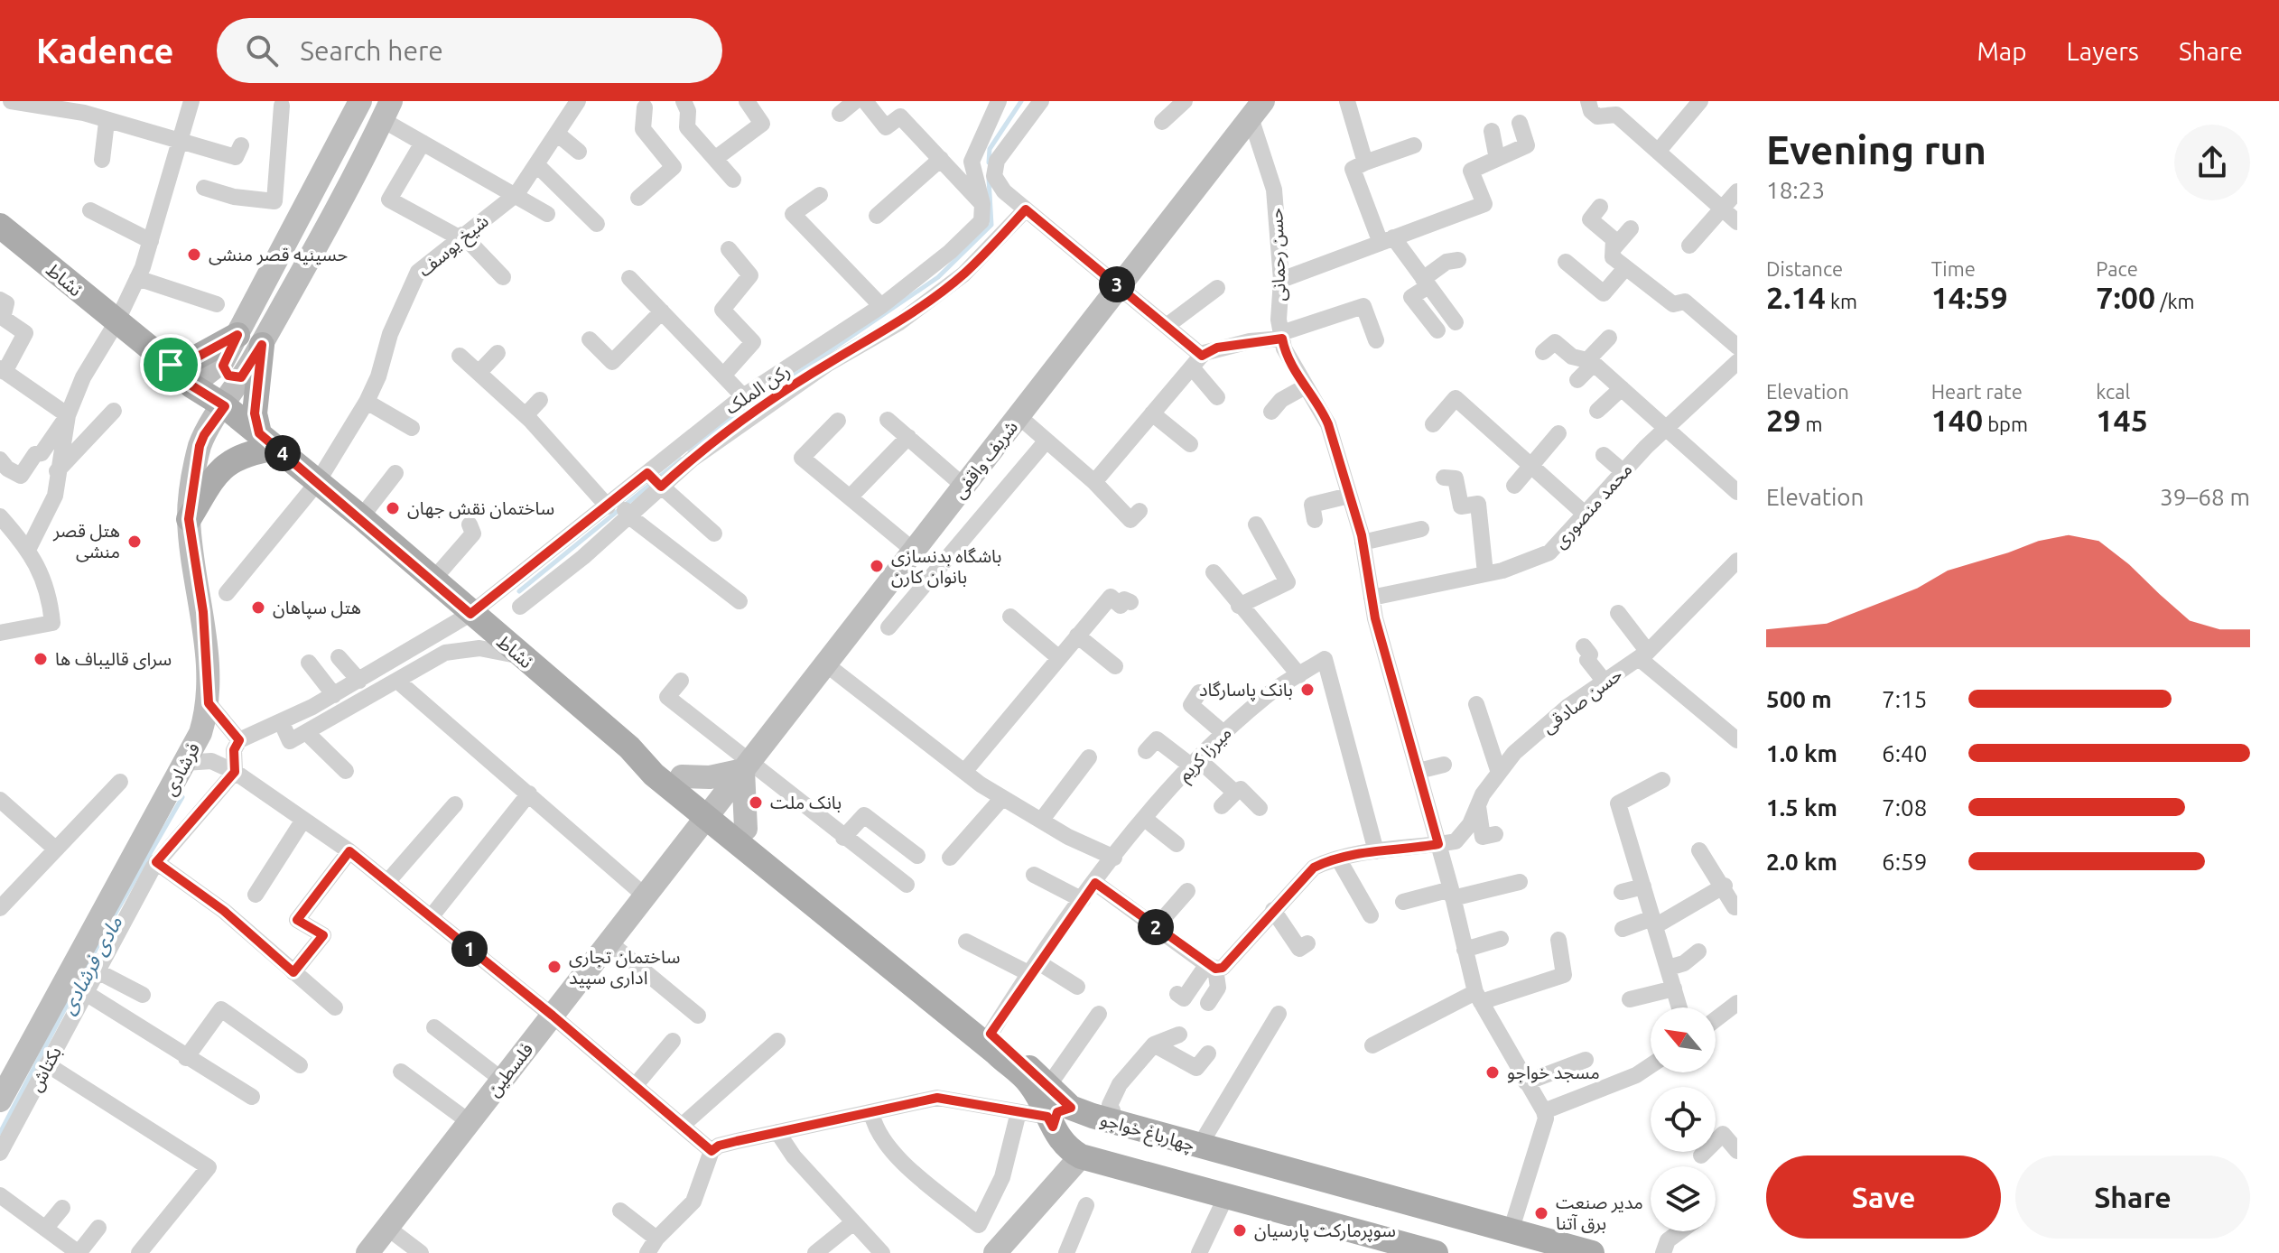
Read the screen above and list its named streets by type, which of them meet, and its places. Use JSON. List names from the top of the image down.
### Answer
{
  "streets": {
    "main road": [
      "نشاط",
      "شریف واقفی",
      "فرشادی",
      "فلسطین",
      "چهارباغ خواجو"
    ],
    "street": [
      "شیخ یوسف",
      "حسن رحمانی",
      "رکن الملک",
      "محمد منصوری",
      "حسن صادقی",
      "میرزا کریم",
      "بکتاش"
    ]
  },
  "crossings": [
    ["شیخ یوسف", "نشاط"],
    ["حسن رحمانی", "شریف واقفی"],
    ["حسن رحمانی", "محمد منصوری"],
    ["حسن رحمانی", "حسن صادقی"],
    ["نشاط", "رکن الملک"],
    ["نشاط", "شریف واقفی"],
    ["نشاط", "فرشادی"],
    ["نشاط", "فلسطین"],
    ["نشاط", "چهارباغ خواجو"],
    ["شریف واقفی", "فلسطین"],
    ["شریف واقفی", "چهارباغ خواجو"],
    ["میرزا کریم", "چهارباغ خواجو"],
    ["فلسطین", "چهارباغ خواجو"]
  ],
  "water": ["مادی فرشادی"],
  "places": [
    "حسینیه قصر منشی",
    "ساختمان نقش جهان",
    "هتل قصر منشی",
    "باشگاه بدنسازی بانوان کارن",
    "هتل سپاهان",
    "سرای قالیباف ها",
    "بانک پاسارگاد",
    "بانک ملت",
    "ساختمان تجاری اداری سپید",
    "مسجد خواجو",
    "مدیر صنعت برق آتنا",
    "سوپرمارکت پارسیان"
  ],
  "north": "top left",
  "page": {
    "header": "Kadence",
    "search": "Search here",
    "nav": ["Map", "Layers", "Share"],
    "heading": ["Evening run", "18:23"],
    "stats": [
      ["Distance", "2.14 km"],
      ["Time", "14:59"],
      ["Pace", "7:00 /km"],
      ["Elevation", "29 m"],
      ["Heart rate", "140 bpm"],
      ["kcal", "145"]
    ],
    "pins": [
      "3",
      "4",
      "2",
      "1"
    ],
    "chart": ["Elevation", "39–68 m"],
    "list": [
      {
        "name": "500 m",
        "note": "7:15"
      },
      {
        "name": "1.0 km",
        "note": "6:40"
      },
      {
        "name": "1.5 km",
        "note": "7:08"
      },
      {
        "name": "2.0 km",
        "note": "6:59"
      }
    ],
    "buttons": ["Save", "Share"]
  }
}
